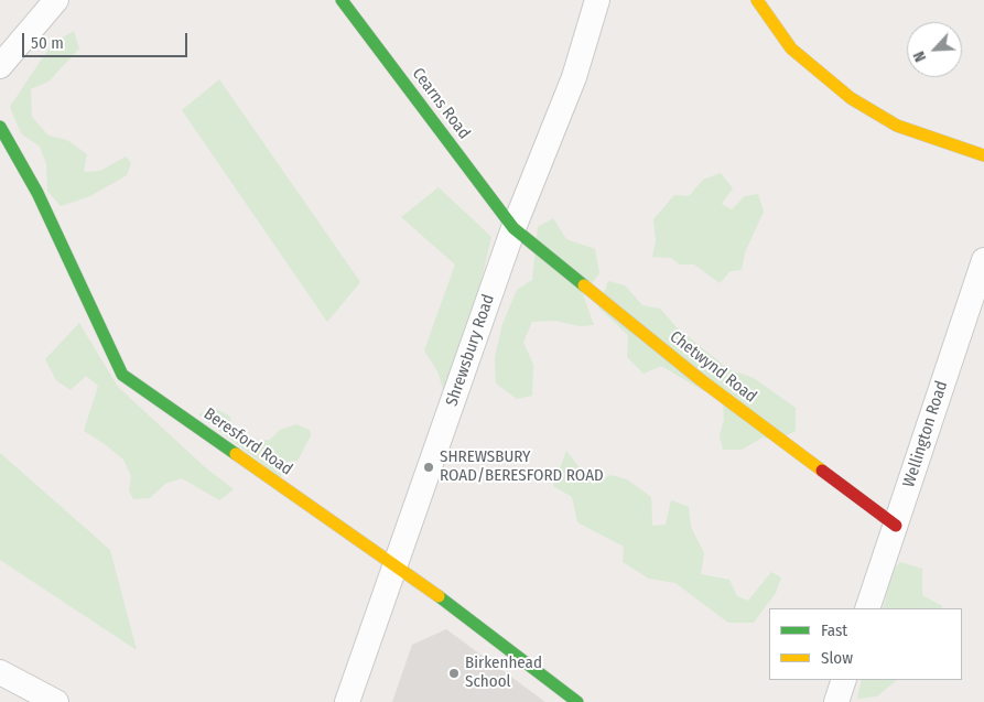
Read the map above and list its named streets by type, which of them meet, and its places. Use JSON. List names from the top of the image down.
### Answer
{
  "streets": {
    "street": [
      "Cearns Road",
      "Shrewsbury Road",
      "Chetwynd Road",
      "Wellington Road",
      "Beresford Road"
    ]
  },
  "crossings": [
    ["Cearns Road", "Shrewsbury Road"],
    ["Cearns Road", "Chetwynd Road"],
    ["Shrewsbury Road", "Chetwynd Road"],
    ["Shrewsbury Road", "Beresford Road"],
    ["Chetwynd Road", "Wellington Road"]
  ],
  "places": ["SHREWSBURY ROAD/BERESFORD ROAD", "Birkenhead School"],
  "legend": ["Fast", "Slow"],
  "scale_bar": "50 m",
  "north": "bottom left"
}
